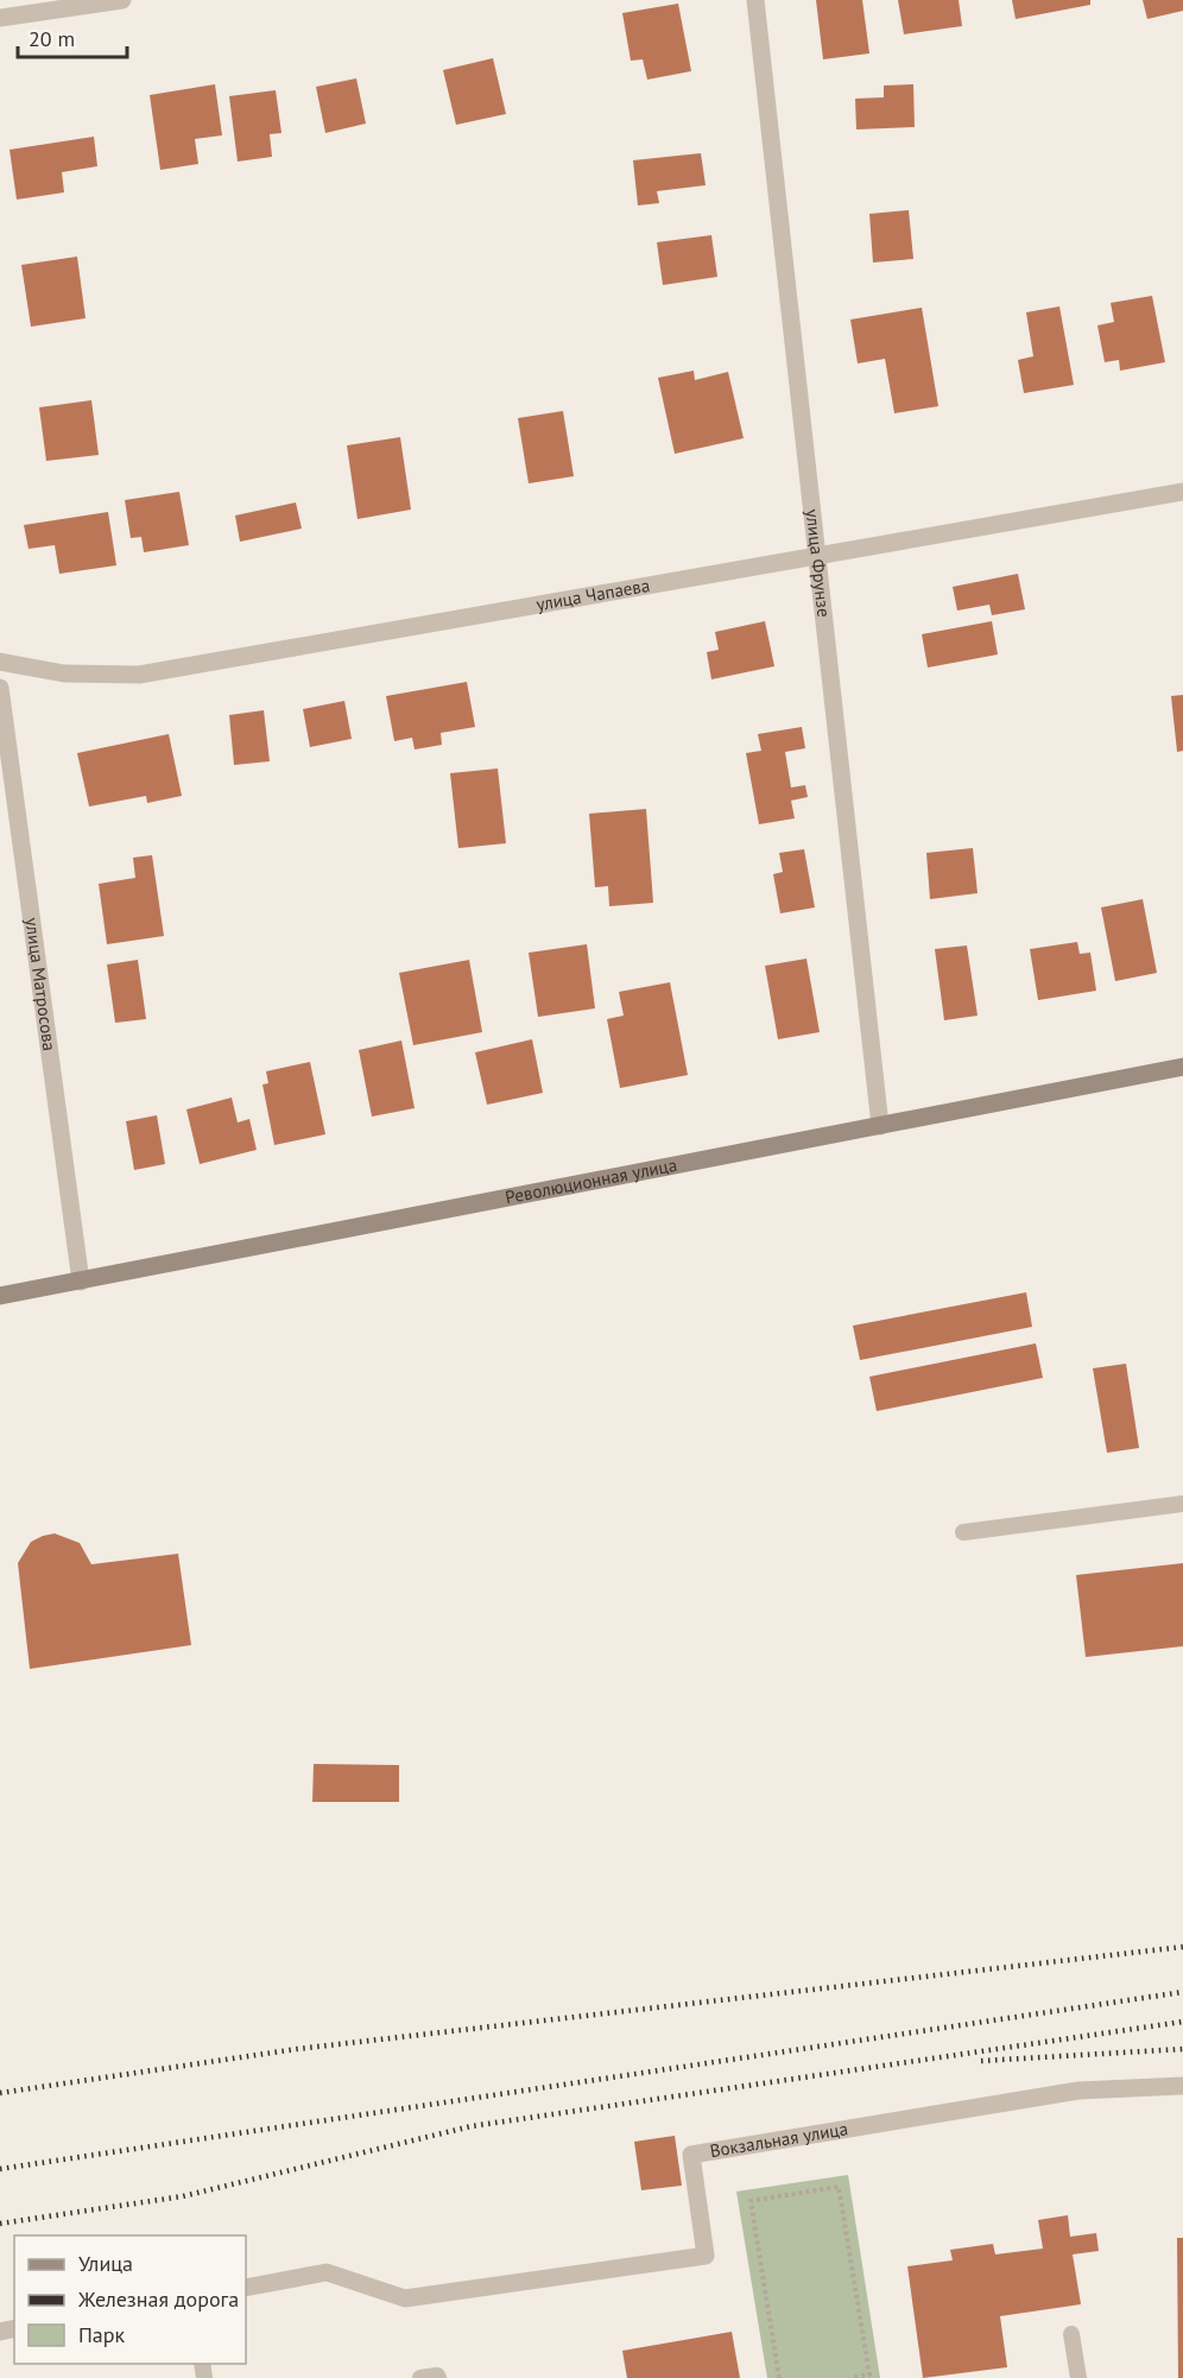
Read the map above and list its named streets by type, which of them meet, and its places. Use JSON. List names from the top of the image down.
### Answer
{
  "streets": {
    "main road": ["Революционная улица"],
    "street": [
      "улица Фрунзе",
      "улица Чапаева",
      "улица Матросова",
      "Вокзальная улица"
    ]
  },
  "crossings": [
    ["улица Фрунзе", "улица Чапаева"],
    ["улица Фрунзе", "Революционная улица"],
    ["улица Матросова", "Революционная улица"]
  ],
  "legend": ["Улица", "Железная дорога", "Парк"],
  "scale_bar": "20 m"
}
